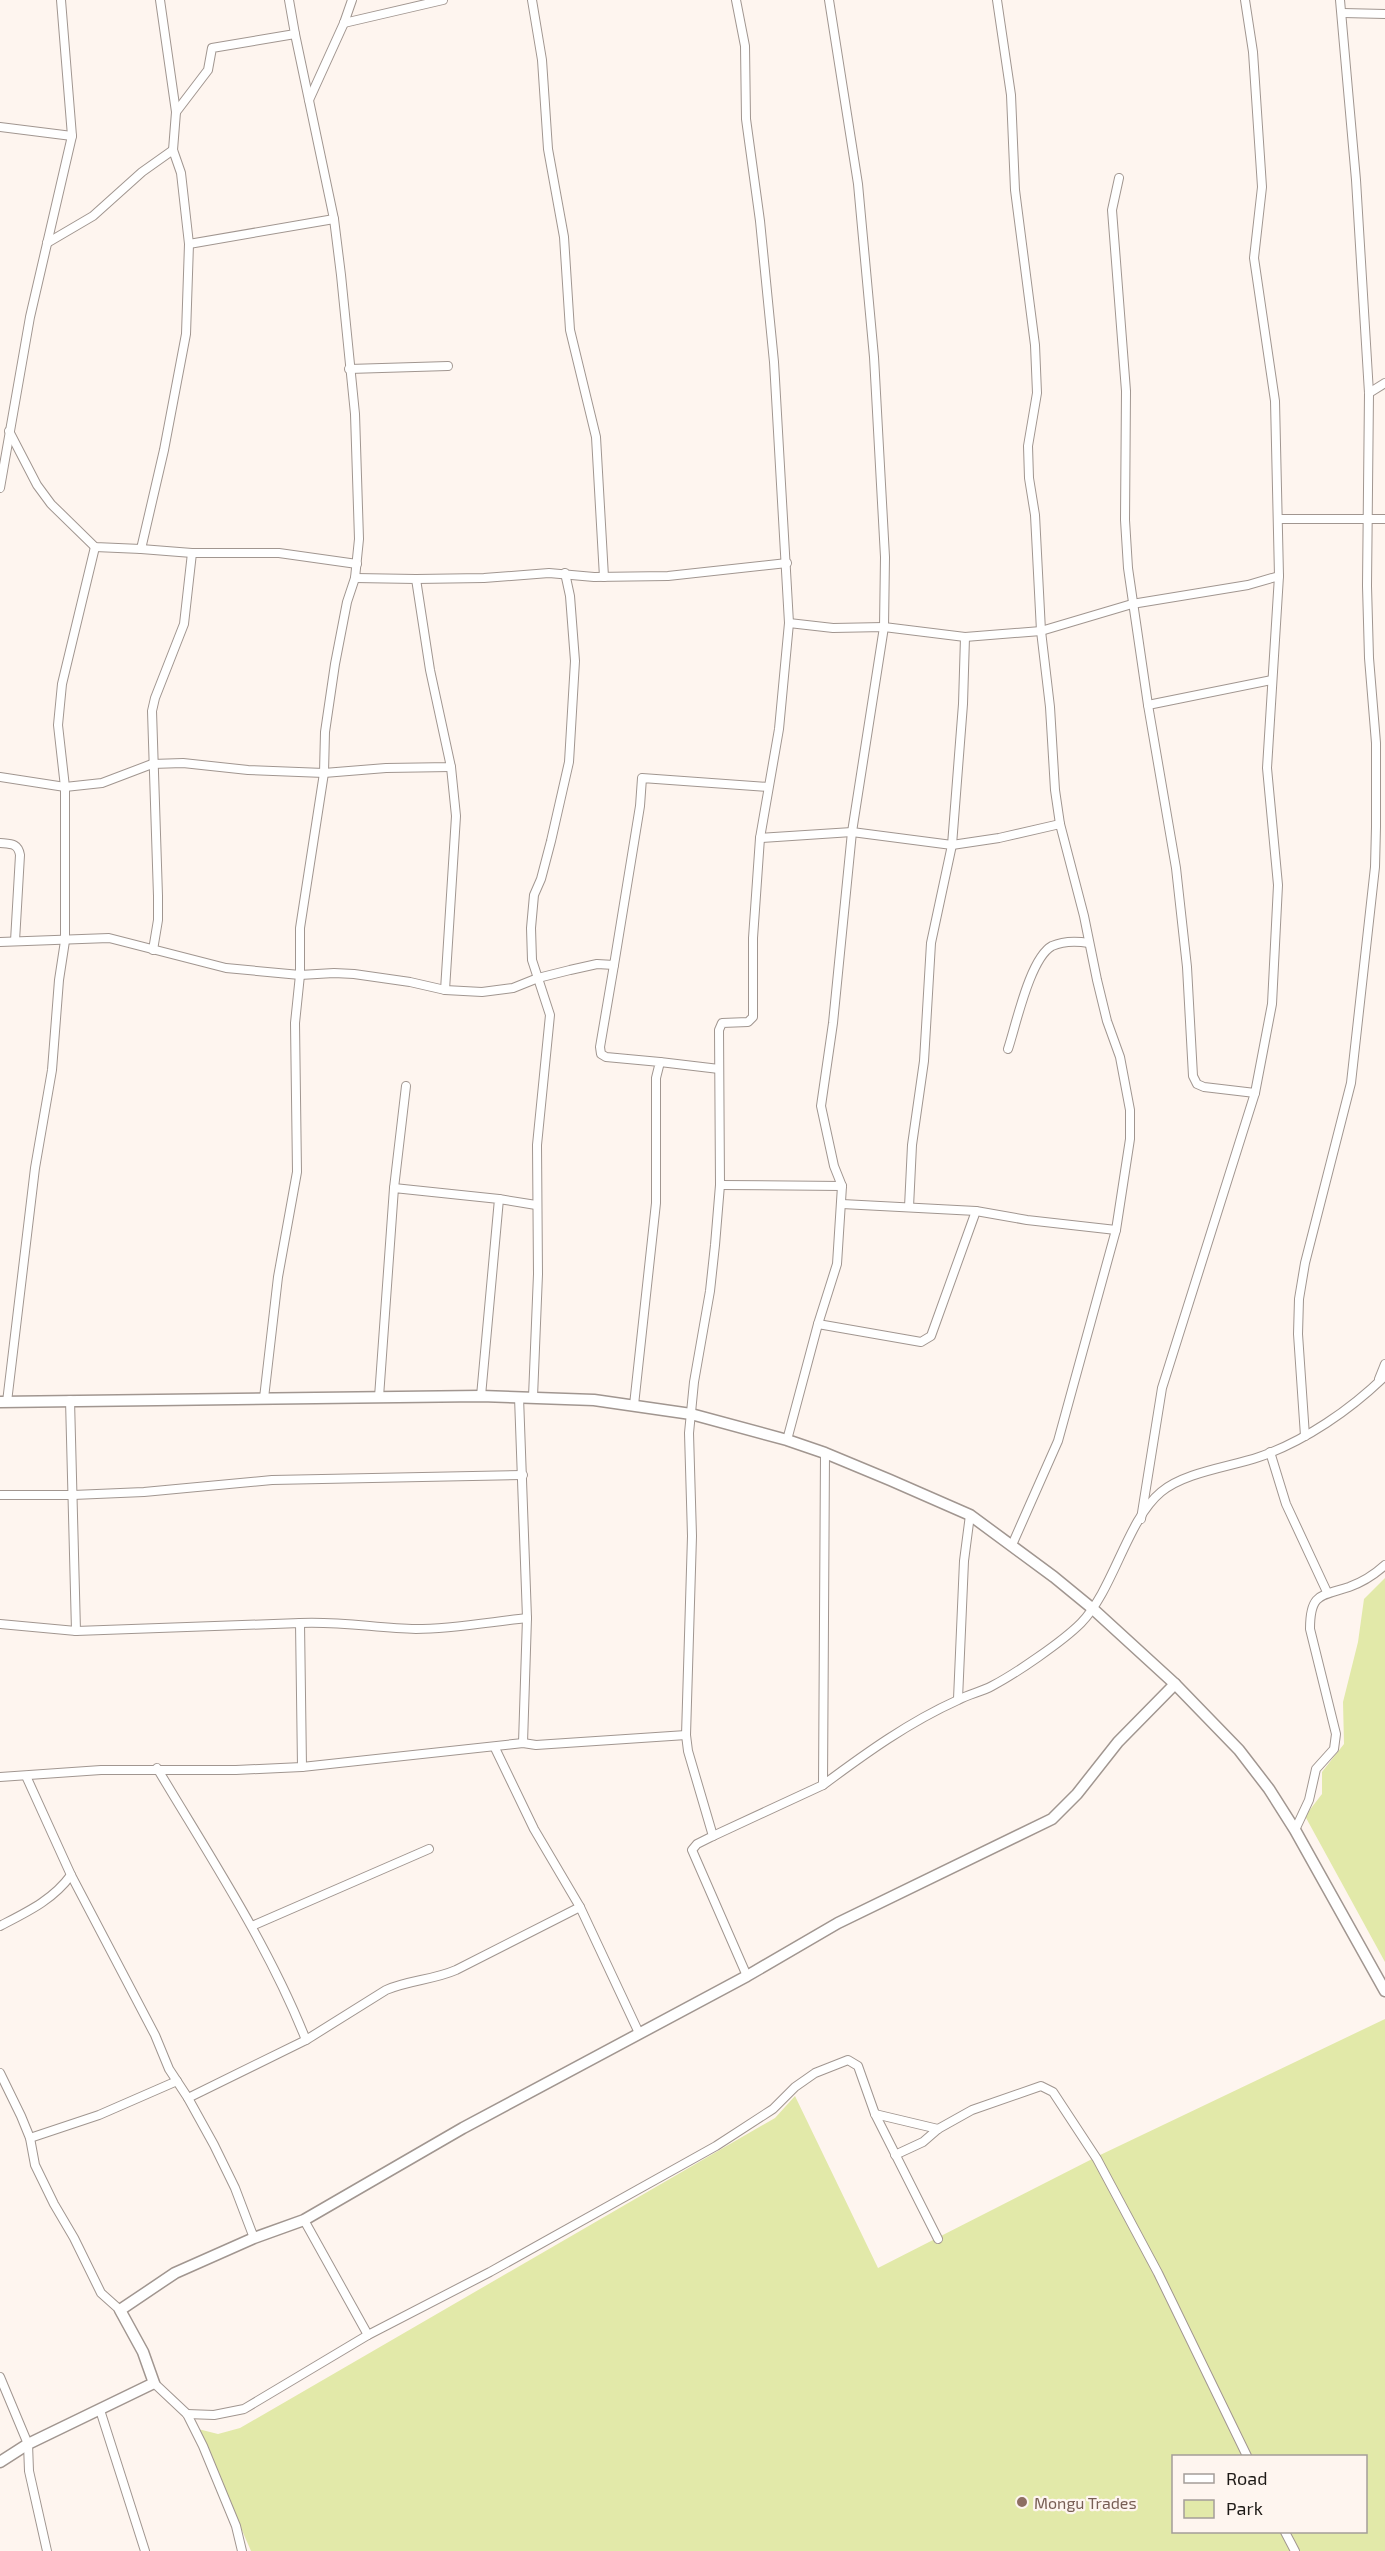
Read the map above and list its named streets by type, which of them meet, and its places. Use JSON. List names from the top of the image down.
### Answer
{
  "places": ["Mongu Trades"],
  "legend": ["Road", "Park"]
}
